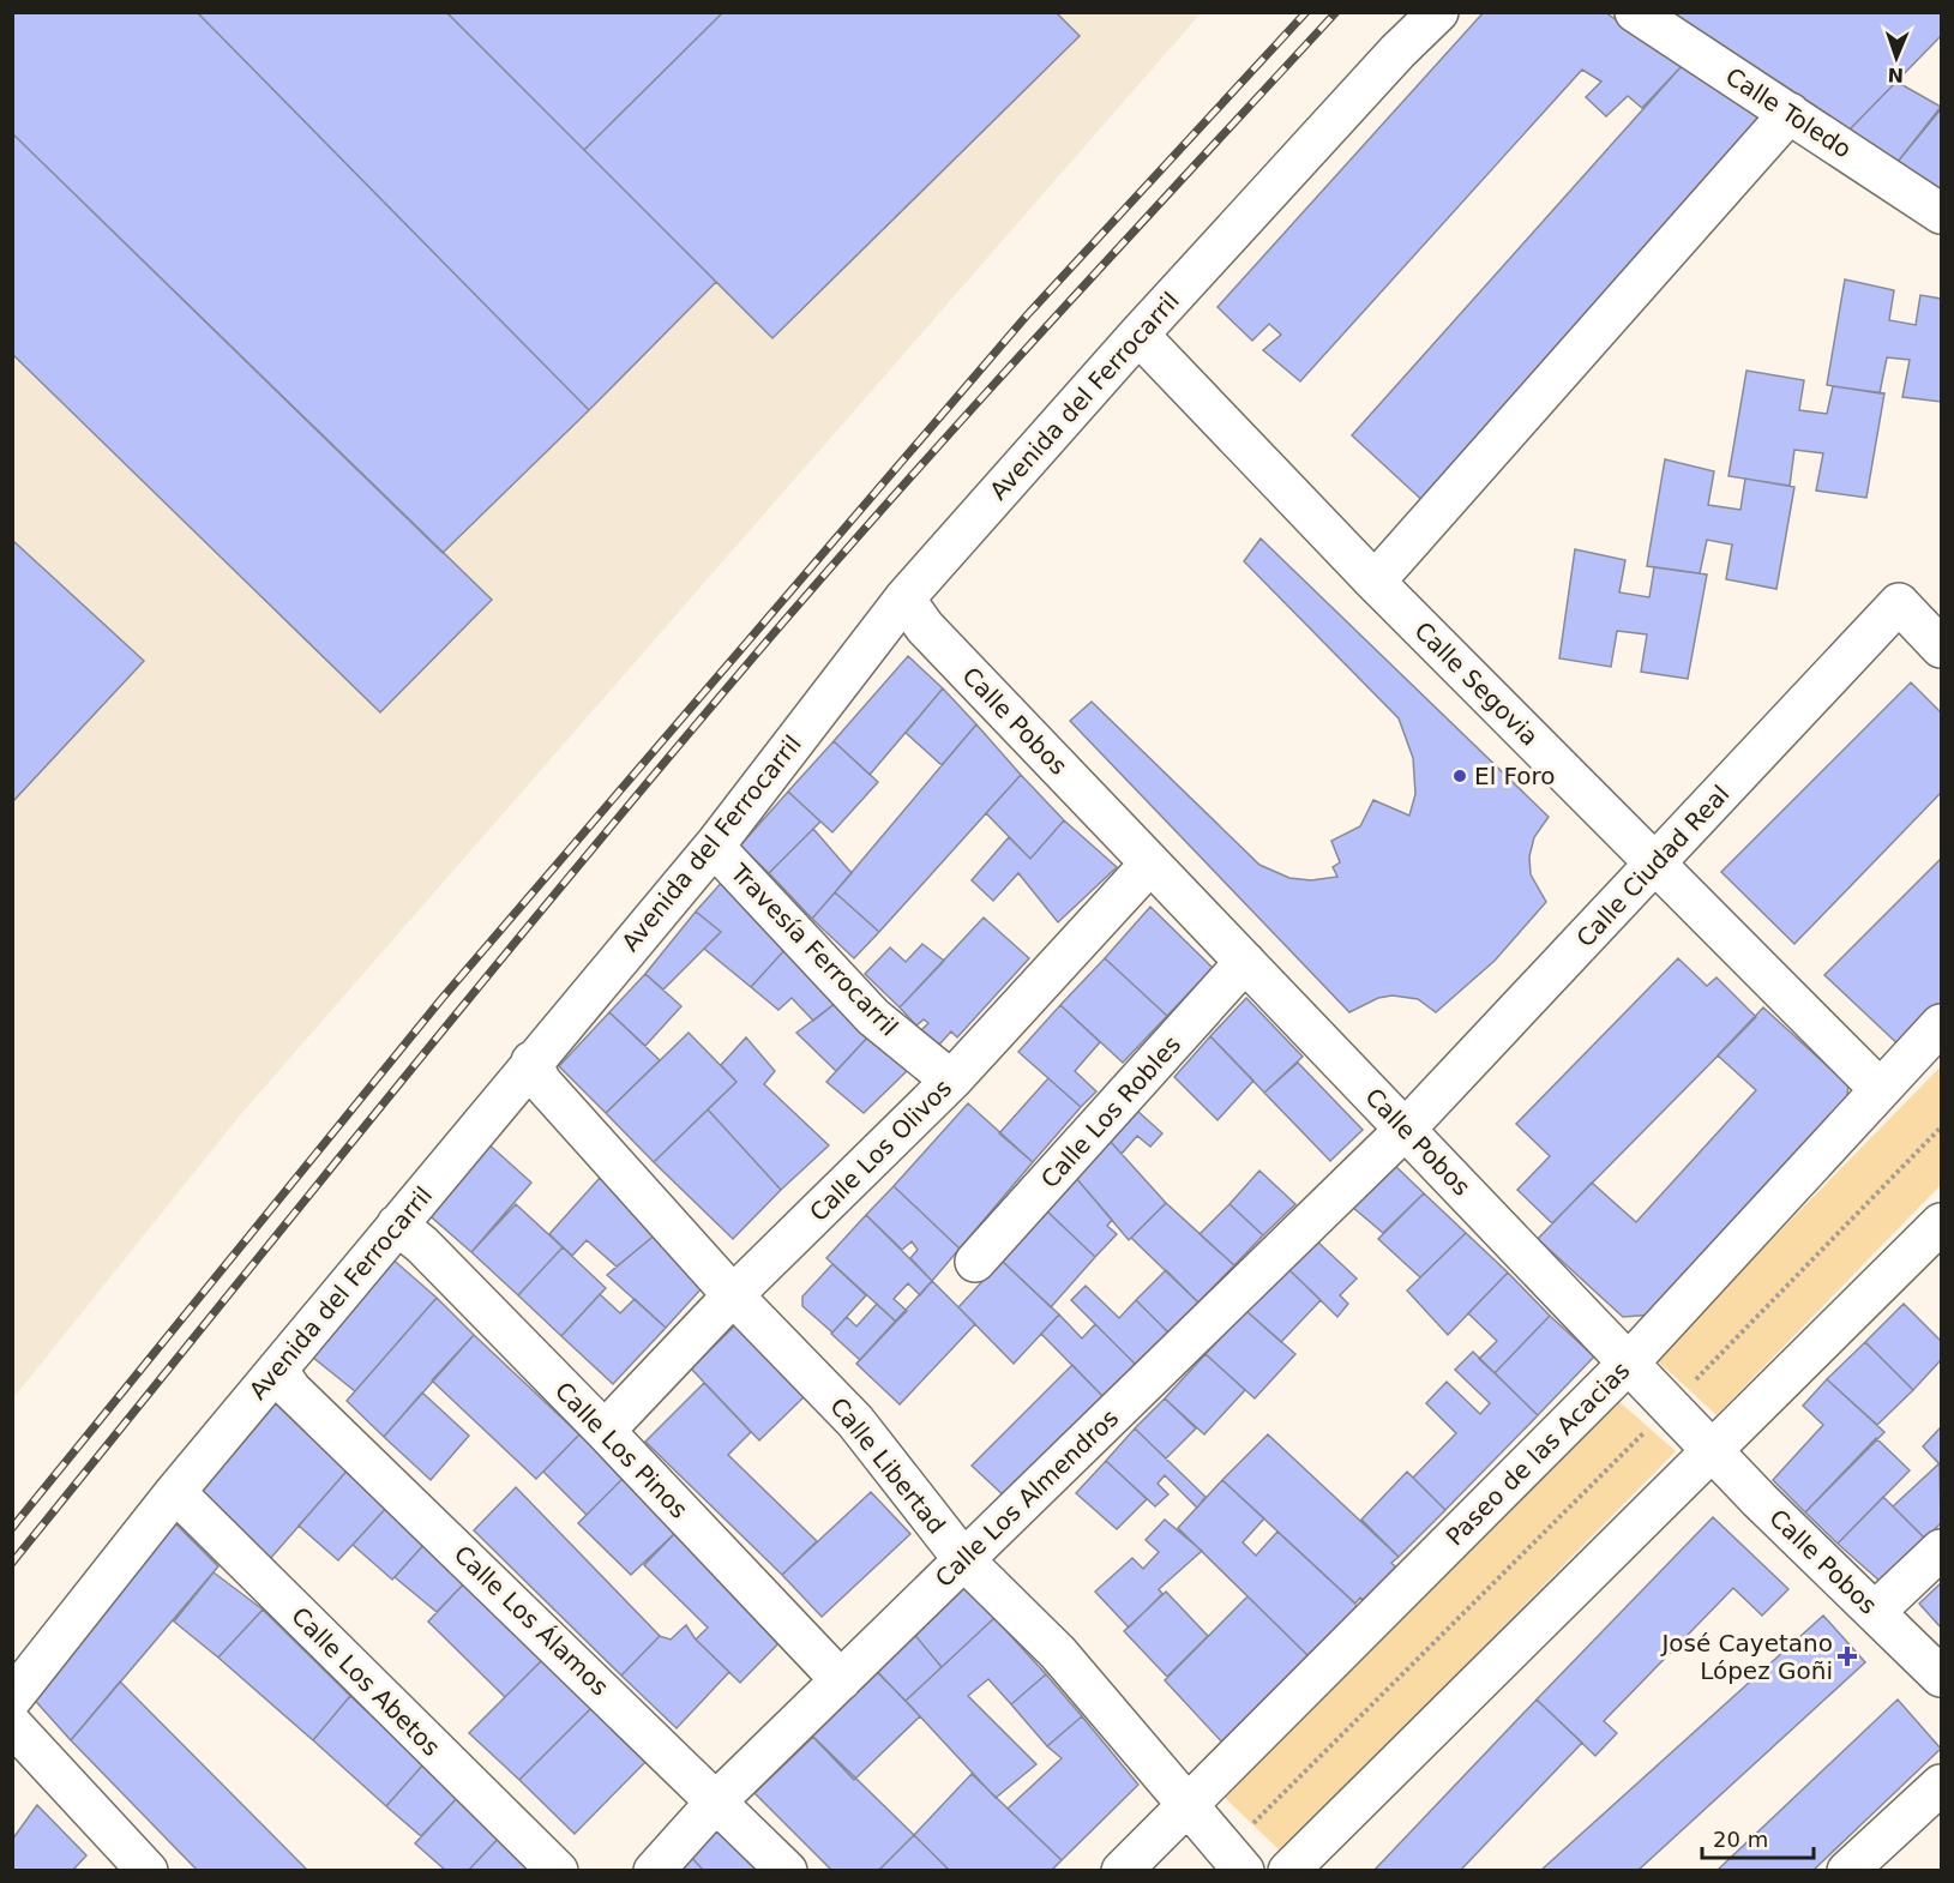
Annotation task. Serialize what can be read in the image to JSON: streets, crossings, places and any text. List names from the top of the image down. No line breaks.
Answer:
{"streets":{"street":["Calle Toledo","Avenida del Ferrocarril","Calle Segovia","Calle Pobos","Calle Ciudad Real","Travesía Ferrocarril","Calle Los Robles","Calle Los Olivos","Calle Los Pinos","Paseo de las Acacias","Calle Libertad","Calle Los Almendros","Calle Los Álamos","Calle Los Abetos"]},"crossings":[["Avenida del Ferrocarril","Calle Segovia"],["Avenida del Ferrocarril","Calle Pobos"],["Avenida del Ferrocarril","Travesía Ferrocarril"],["Avenida del Ferrocarril","Calle Los Pinos"],["Avenida del Ferrocarril","Calle Libertad"],["Avenida del Ferrocarril","Calle Los Álamos"],["Avenida del Ferrocarril","Calle Los Abetos"],["Calle Segovia","Calle Ciudad Real"],["Calle Segovia","Paseo de las Acacias"],["Calle Pobos","Calle Ciudad Real"],["Calle Pobos","Calle Los Robles"],["Calle Pobos","Calle Los Olivos"],["Calle Pobos","Paseo de las Acacias"],["Calle Pobos","Calle Los Almendros"],["Calle Ciudad Real","Calle Los Almendros"],["Travesía Ferrocarril","Calle Los Olivos"],["Calle Los Olivos","Calle Los Pinos"],["Calle Los Olivos","Calle Libertad"],["Calle Los Pinos","Calle Los Almendros"],["Paseo de las Acacias","Calle Libertad"],["Calle Libertad","Calle Los Almendros"],["Calle Los Almendros","Calle Los Álamos"]],"places":{"other":["El Foro"],"health":["José Cayetano López Goñi"]},"scale_bar":"20 m","north":"bottom"}
